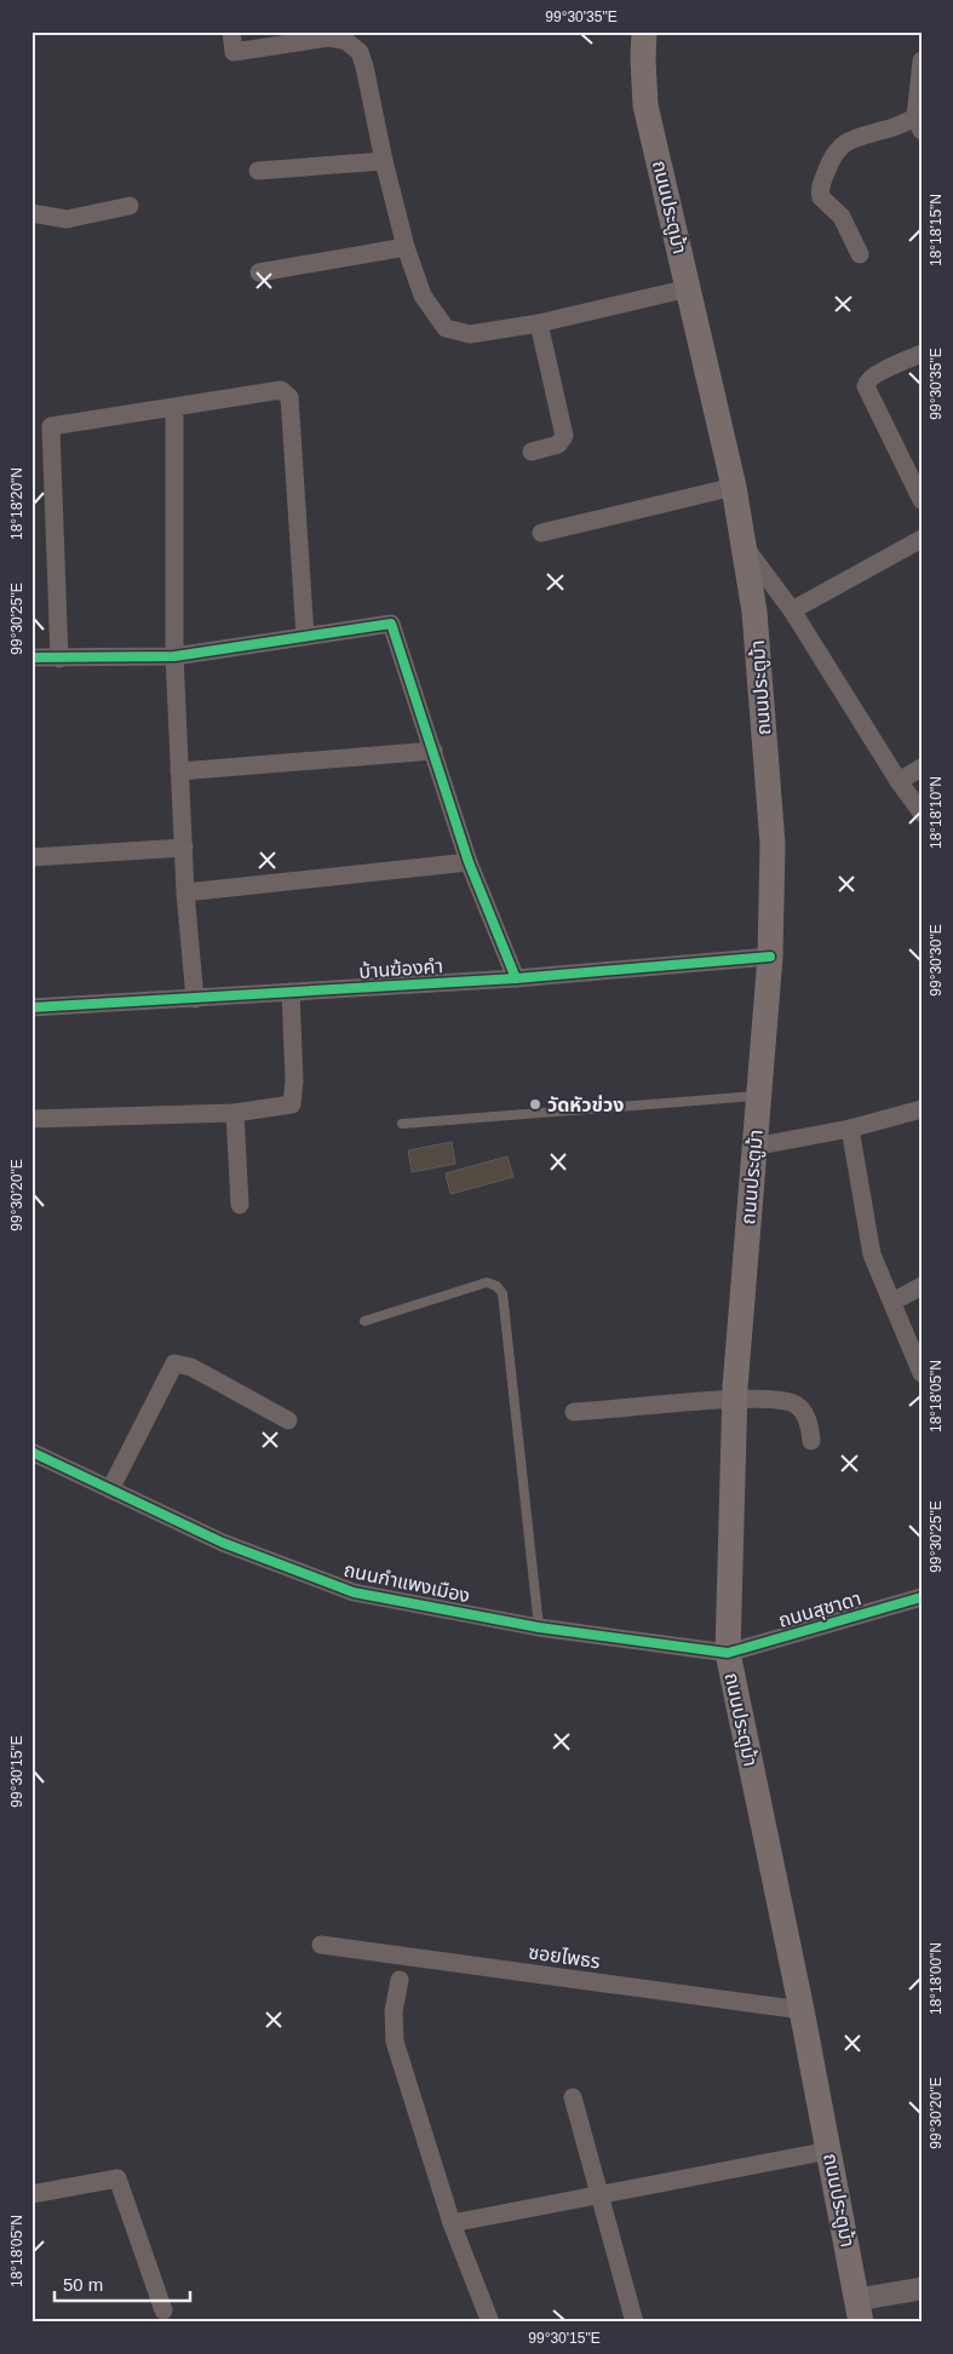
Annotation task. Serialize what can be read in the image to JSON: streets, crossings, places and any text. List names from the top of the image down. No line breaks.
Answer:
{"streets":{"main road":["ถนนประตูม้า"],"street":["บ้านฆ้องคำ","ถนนกำแพงเมือง","ถนนสุชาดา","ซอยไพธร"]},"crossings":[["ถนนประตูม้า","บ้านฆ้องคำ"],["ถนนประตูม้า","ถนนกำแพงเมือง"],["ถนนประตูม้า","ถนนสุชาดา"],["ถนนประตูม้า","ซอยไพธร"],["ถนนกำแพงเมือง","ถนนสุชาดา"]],"places":["วัดหัวข่วง"],"scale_bar":"50 m","coordinates":["99°30'35\"E","18°18'15\"N","18°18'20\"N","99°30'25\"E","18°18'10\"N","99°30'30\"E","99°30'20\"E","18°18'05\"N","99°30'15\"E","18°18'00\"N"]}
